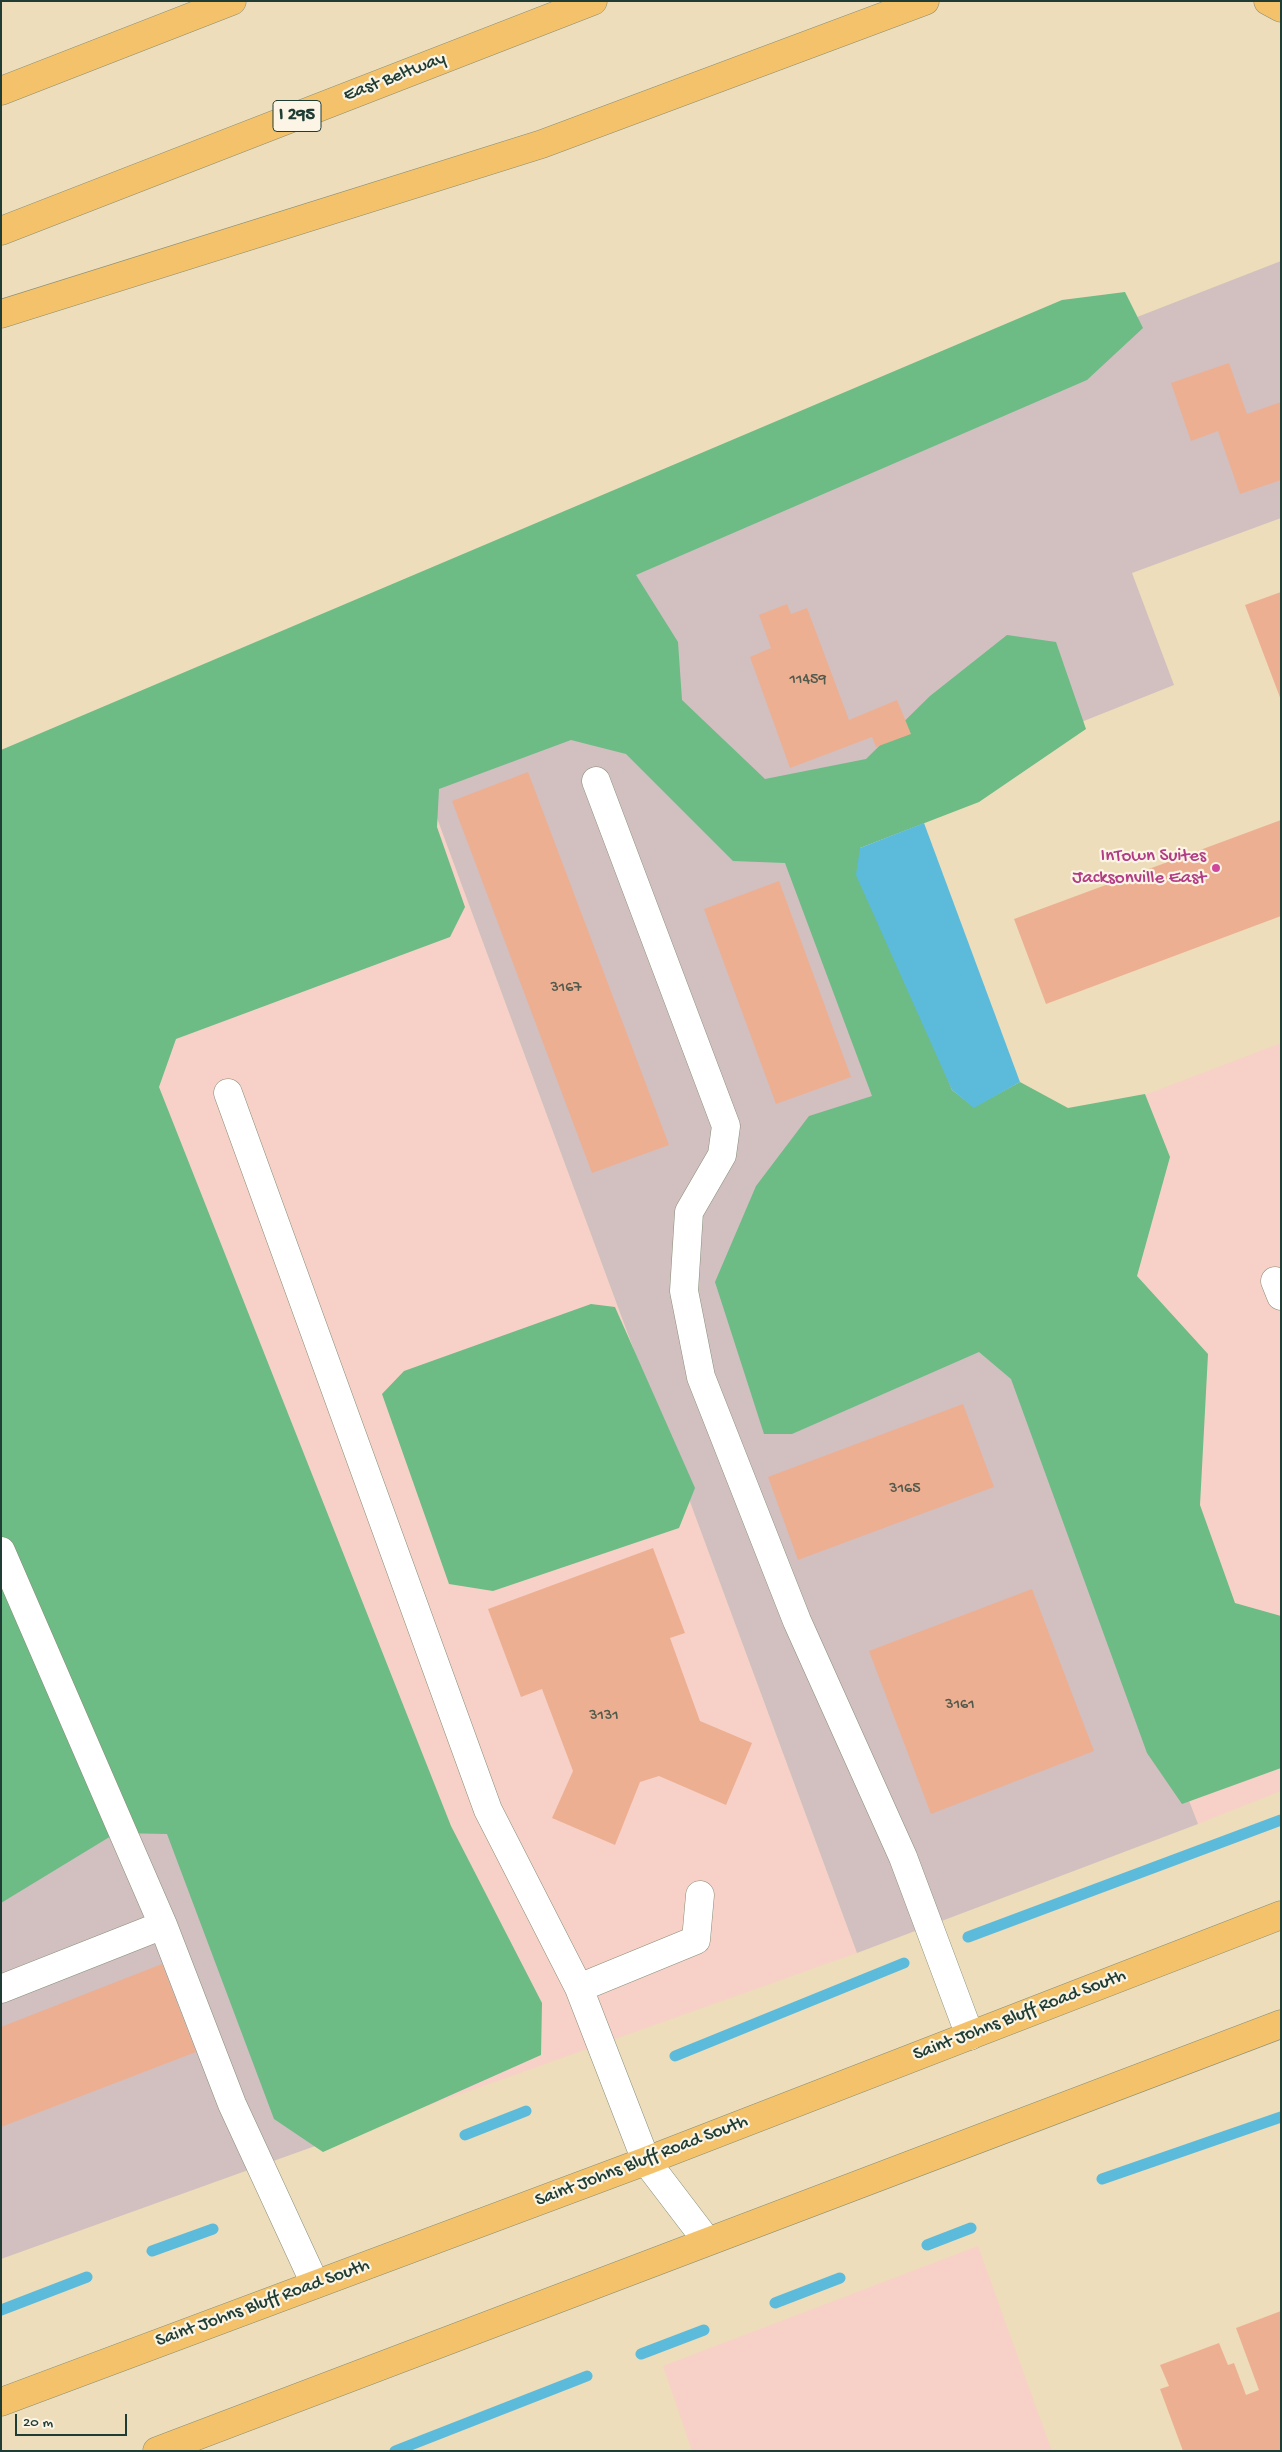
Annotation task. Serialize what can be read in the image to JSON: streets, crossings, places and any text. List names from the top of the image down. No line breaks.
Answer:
{"streets":{"main road":["East Beltway","I 295","Saint Johns Bluff Road South"]},"places":["InTown Suites Jacksonville East"],"house_numbers":["11459","3167","3165","3161","3131"],"scale_bar":"20 m"}
